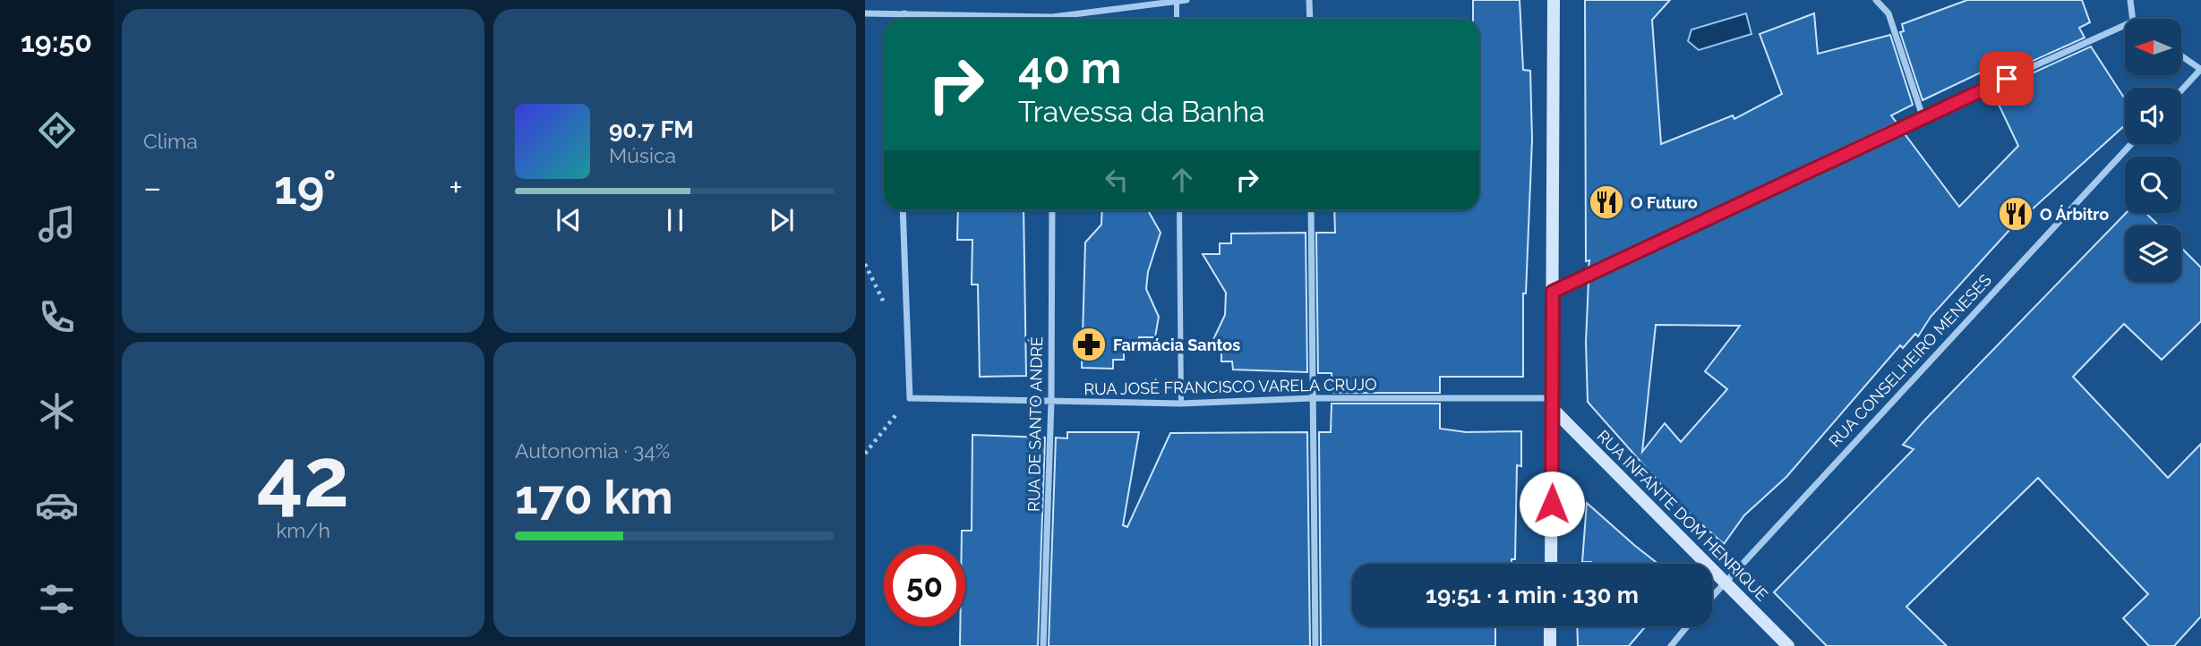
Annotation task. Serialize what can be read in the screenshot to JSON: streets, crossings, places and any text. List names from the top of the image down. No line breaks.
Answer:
{"streets":{"main road":["RUA INFANTE DOM HENRIQUE"],"street":["RUA CONSELHEIRO MENESES","RUA JOSÉ FRANCISCO VARELA CRUJO","RUA DE SANTO ANDRÉ"]},"crossings":[["RUA CONSELHEIRO MENESES","RUA INFANTE DOM HENRIQUE"],["RUA JOSÉ FRANCISCO VARELA CRUJO","RUA DE SANTO ANDRÉ"],["RUA JOSÉ FRANCISCO VARELA CRUJO","RUA INFANTE DOM HENRIQUE"]],"places":{"restaurant":["O Futuro","O Árbitro"],"pharmacy":["Farmácia Santos"]},"north":"left","page":{"tabs":"19:50","tile":["Clima",["42","km/h"],["Autonomia · 34%","170 km"]],"turn":["40 m","Travessa da Banha"],"song":["90.7 FM","Música"],"heat":["−","19°","+"],"limit":"50","trip":"19:51 · 1 min · 130 m"}}
